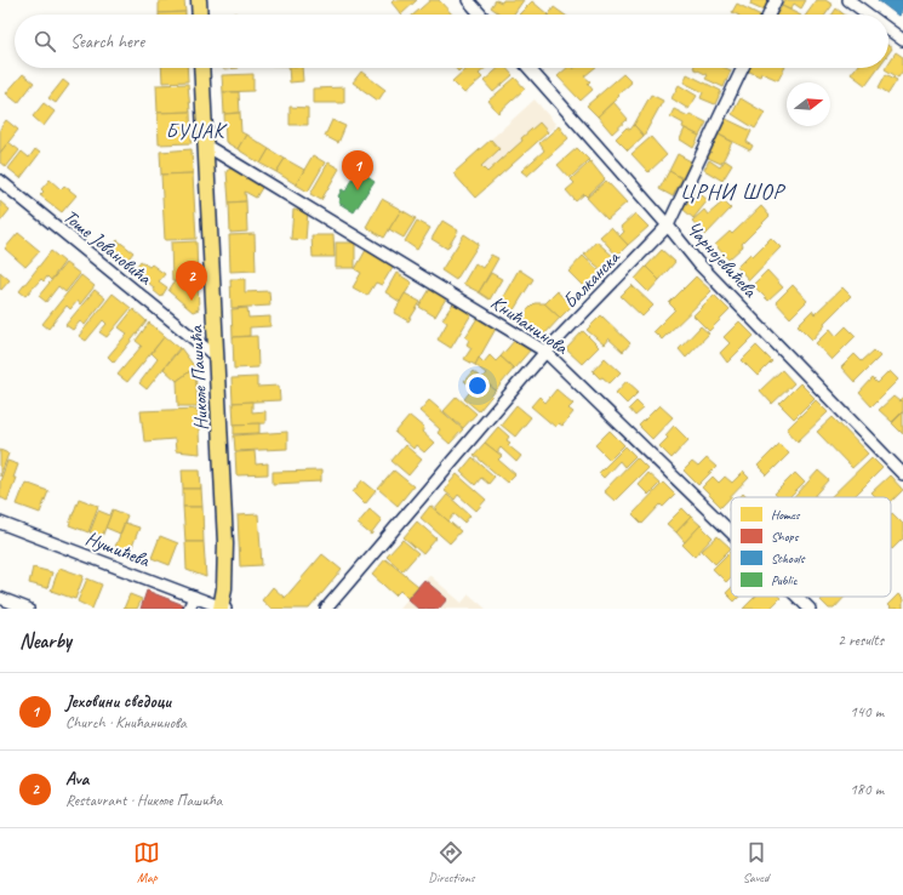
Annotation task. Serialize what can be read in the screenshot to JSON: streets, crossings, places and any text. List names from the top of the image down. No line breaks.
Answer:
{"streets":{"main road":["Николе Пашића"],"street":["Тоше Јовановића","Чарнојевићева","Балканска","Книћанинова","Нушићева"]},"crossings":[["Тоше Јовановића","Николе Пашића"],["Чарнојевићева","Балканска"],["Балканска","Книћанинова"],["Книћанинова","Николе Пашића"],["Николе Пашића","Нушићева"]],"districts":["БУЏАК","ЦРНИ ШОР"],"legend":["Homes","Shops","Schools","Public"],"north":"right","page":{"search":"Search here","pins":["1","2"],"heading":["Nearby","2 results"],"list":[{"mark":"1","name":"Јеховини сведоци","note":"Church · Книћанинова","value":"140 m"},{"mark":"2","name":"Ava","note":"Restaurant · Николе Пашића","value":"180 m"}],"nav":["Map","Directions","Saved"]}}
